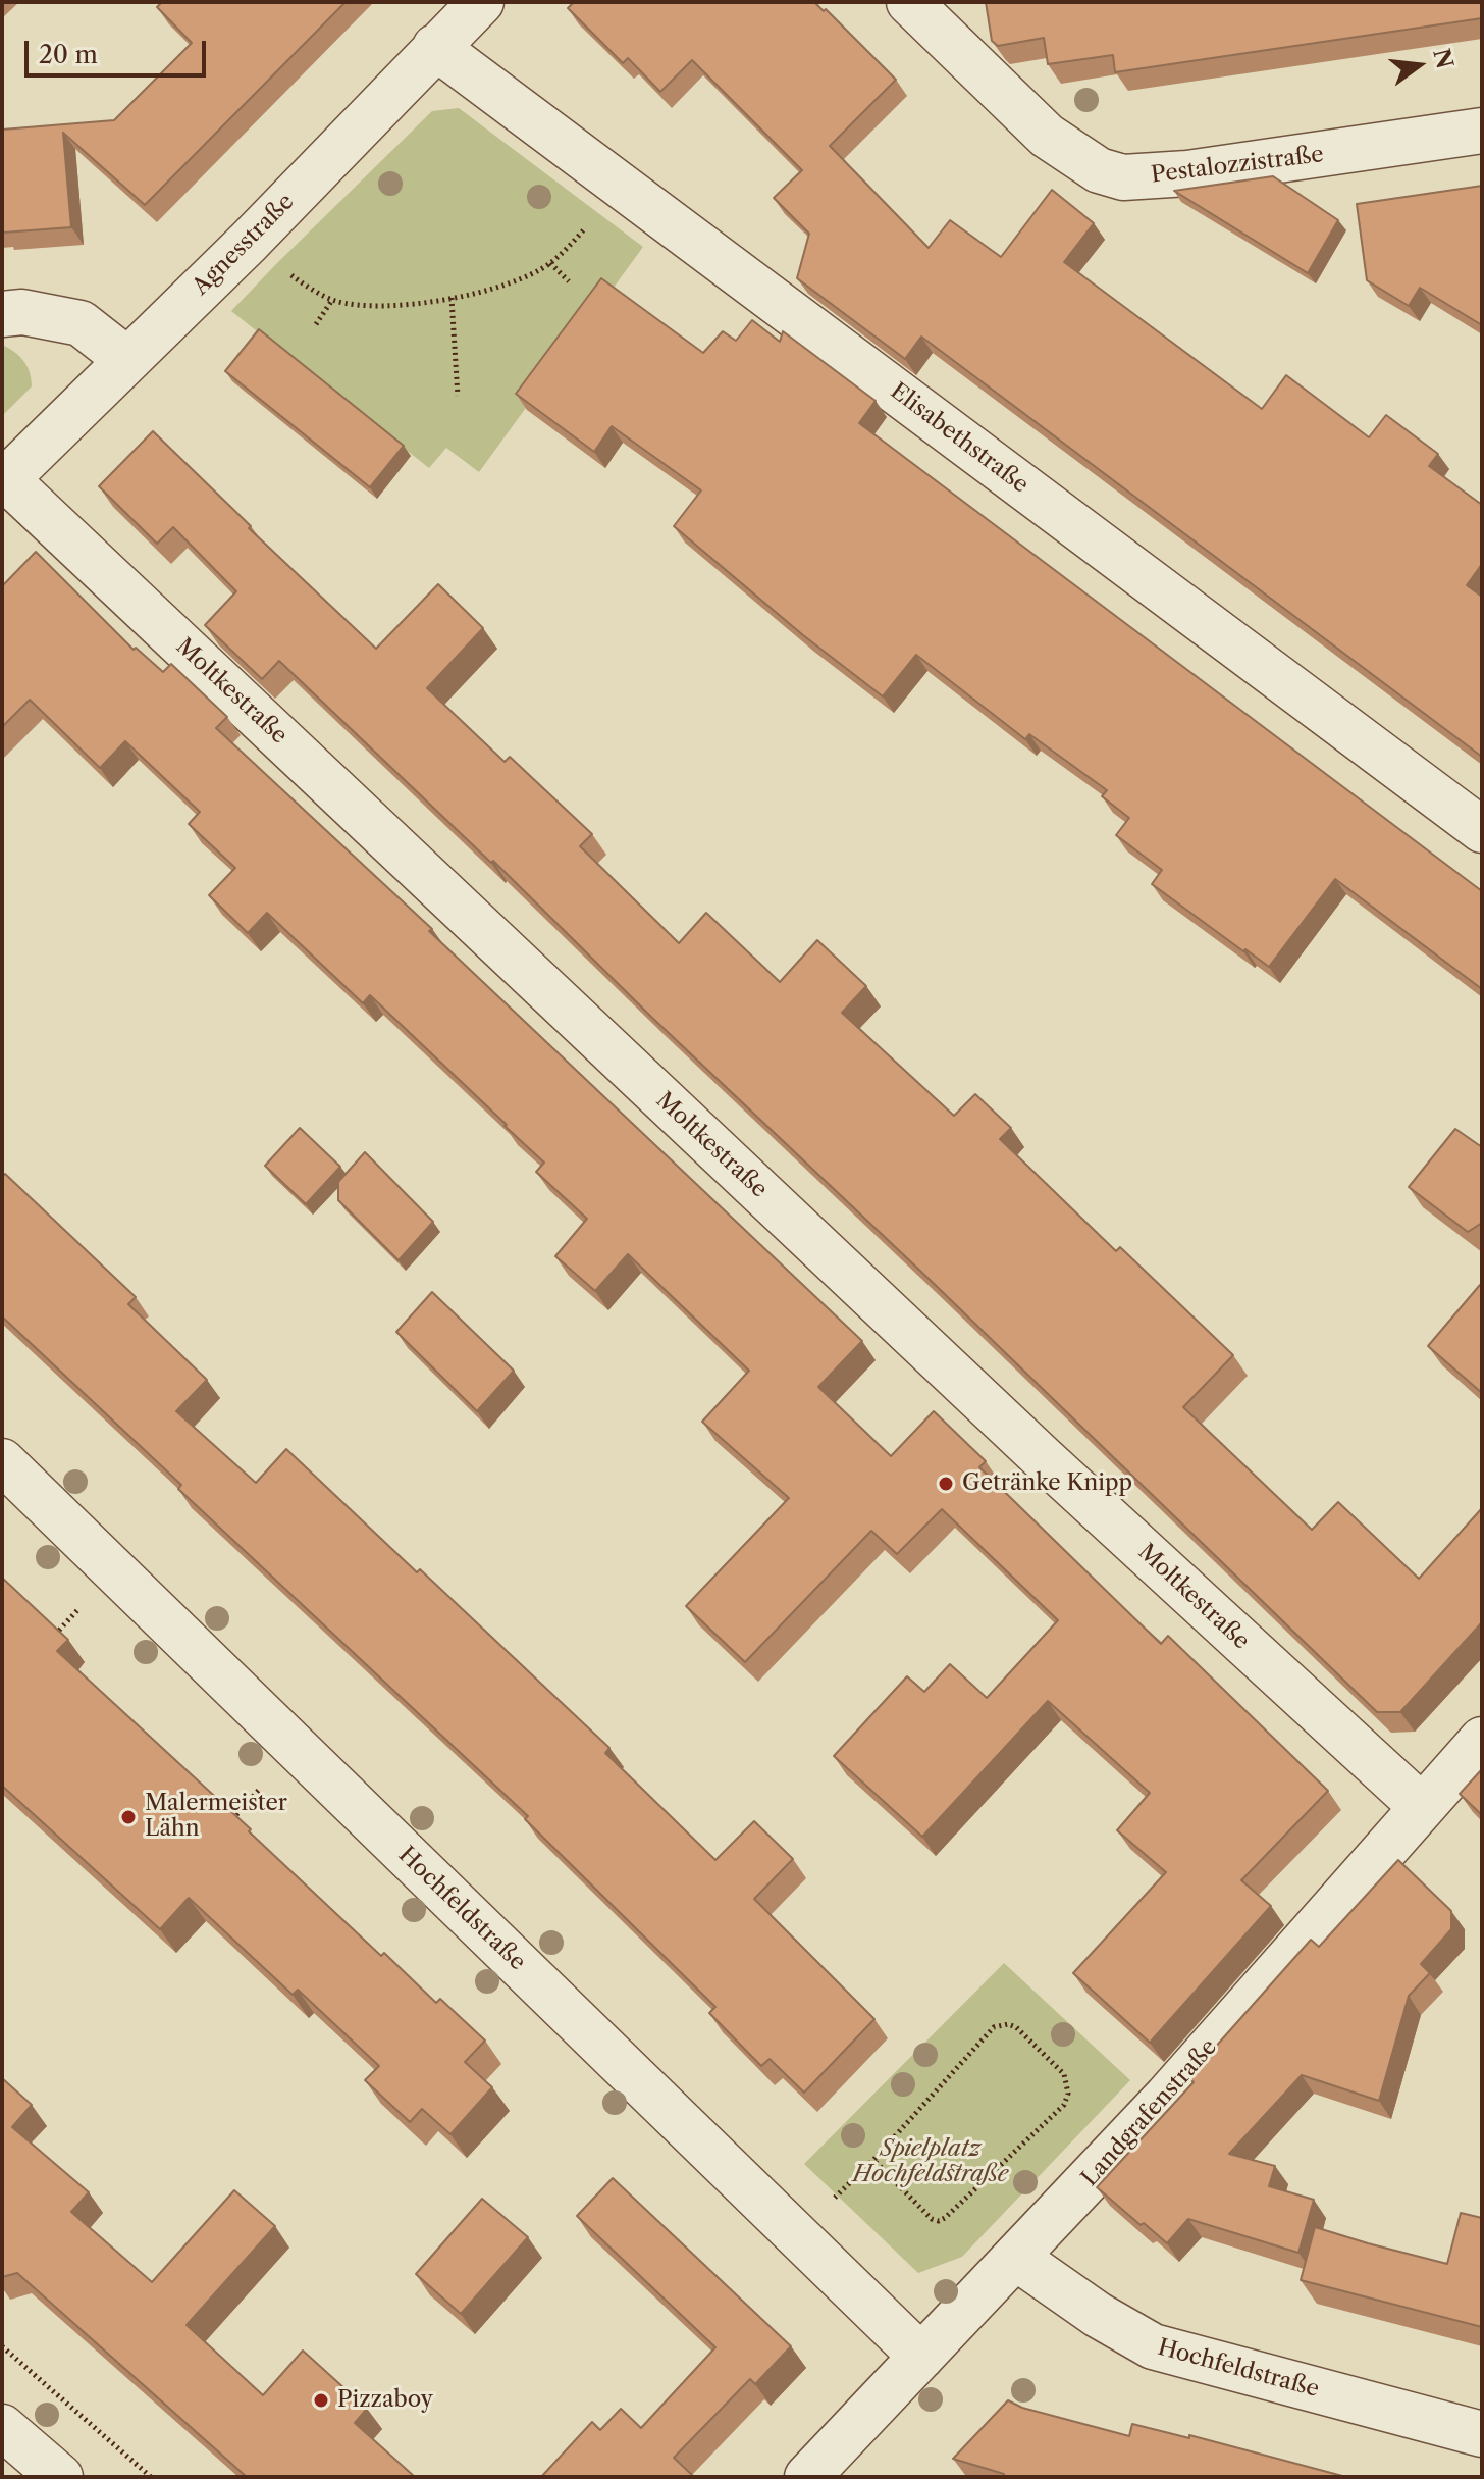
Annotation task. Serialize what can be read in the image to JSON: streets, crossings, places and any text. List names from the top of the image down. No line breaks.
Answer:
{"streets":{"street":["Pestalozzistraße","Agnesstraße","Elisabethstraße","Moltkestraße","Hochfeldstraße","Landgrafenstraße"]},"crossings":[["Agnesstraße","Elisabethstraße"],["Agnesstraße","Moltkestraße"],["Moltkestraße","Landgrafenstraße"],["Hochfeldstraße","Landgrafenstraße"]],"parks":["Spielplatz Hochfeldstraße"],"places":["Getränke Knipp","Malermeister Lähn","Pizzaboy"],"scale_bar":"20 m","north":"right"}
